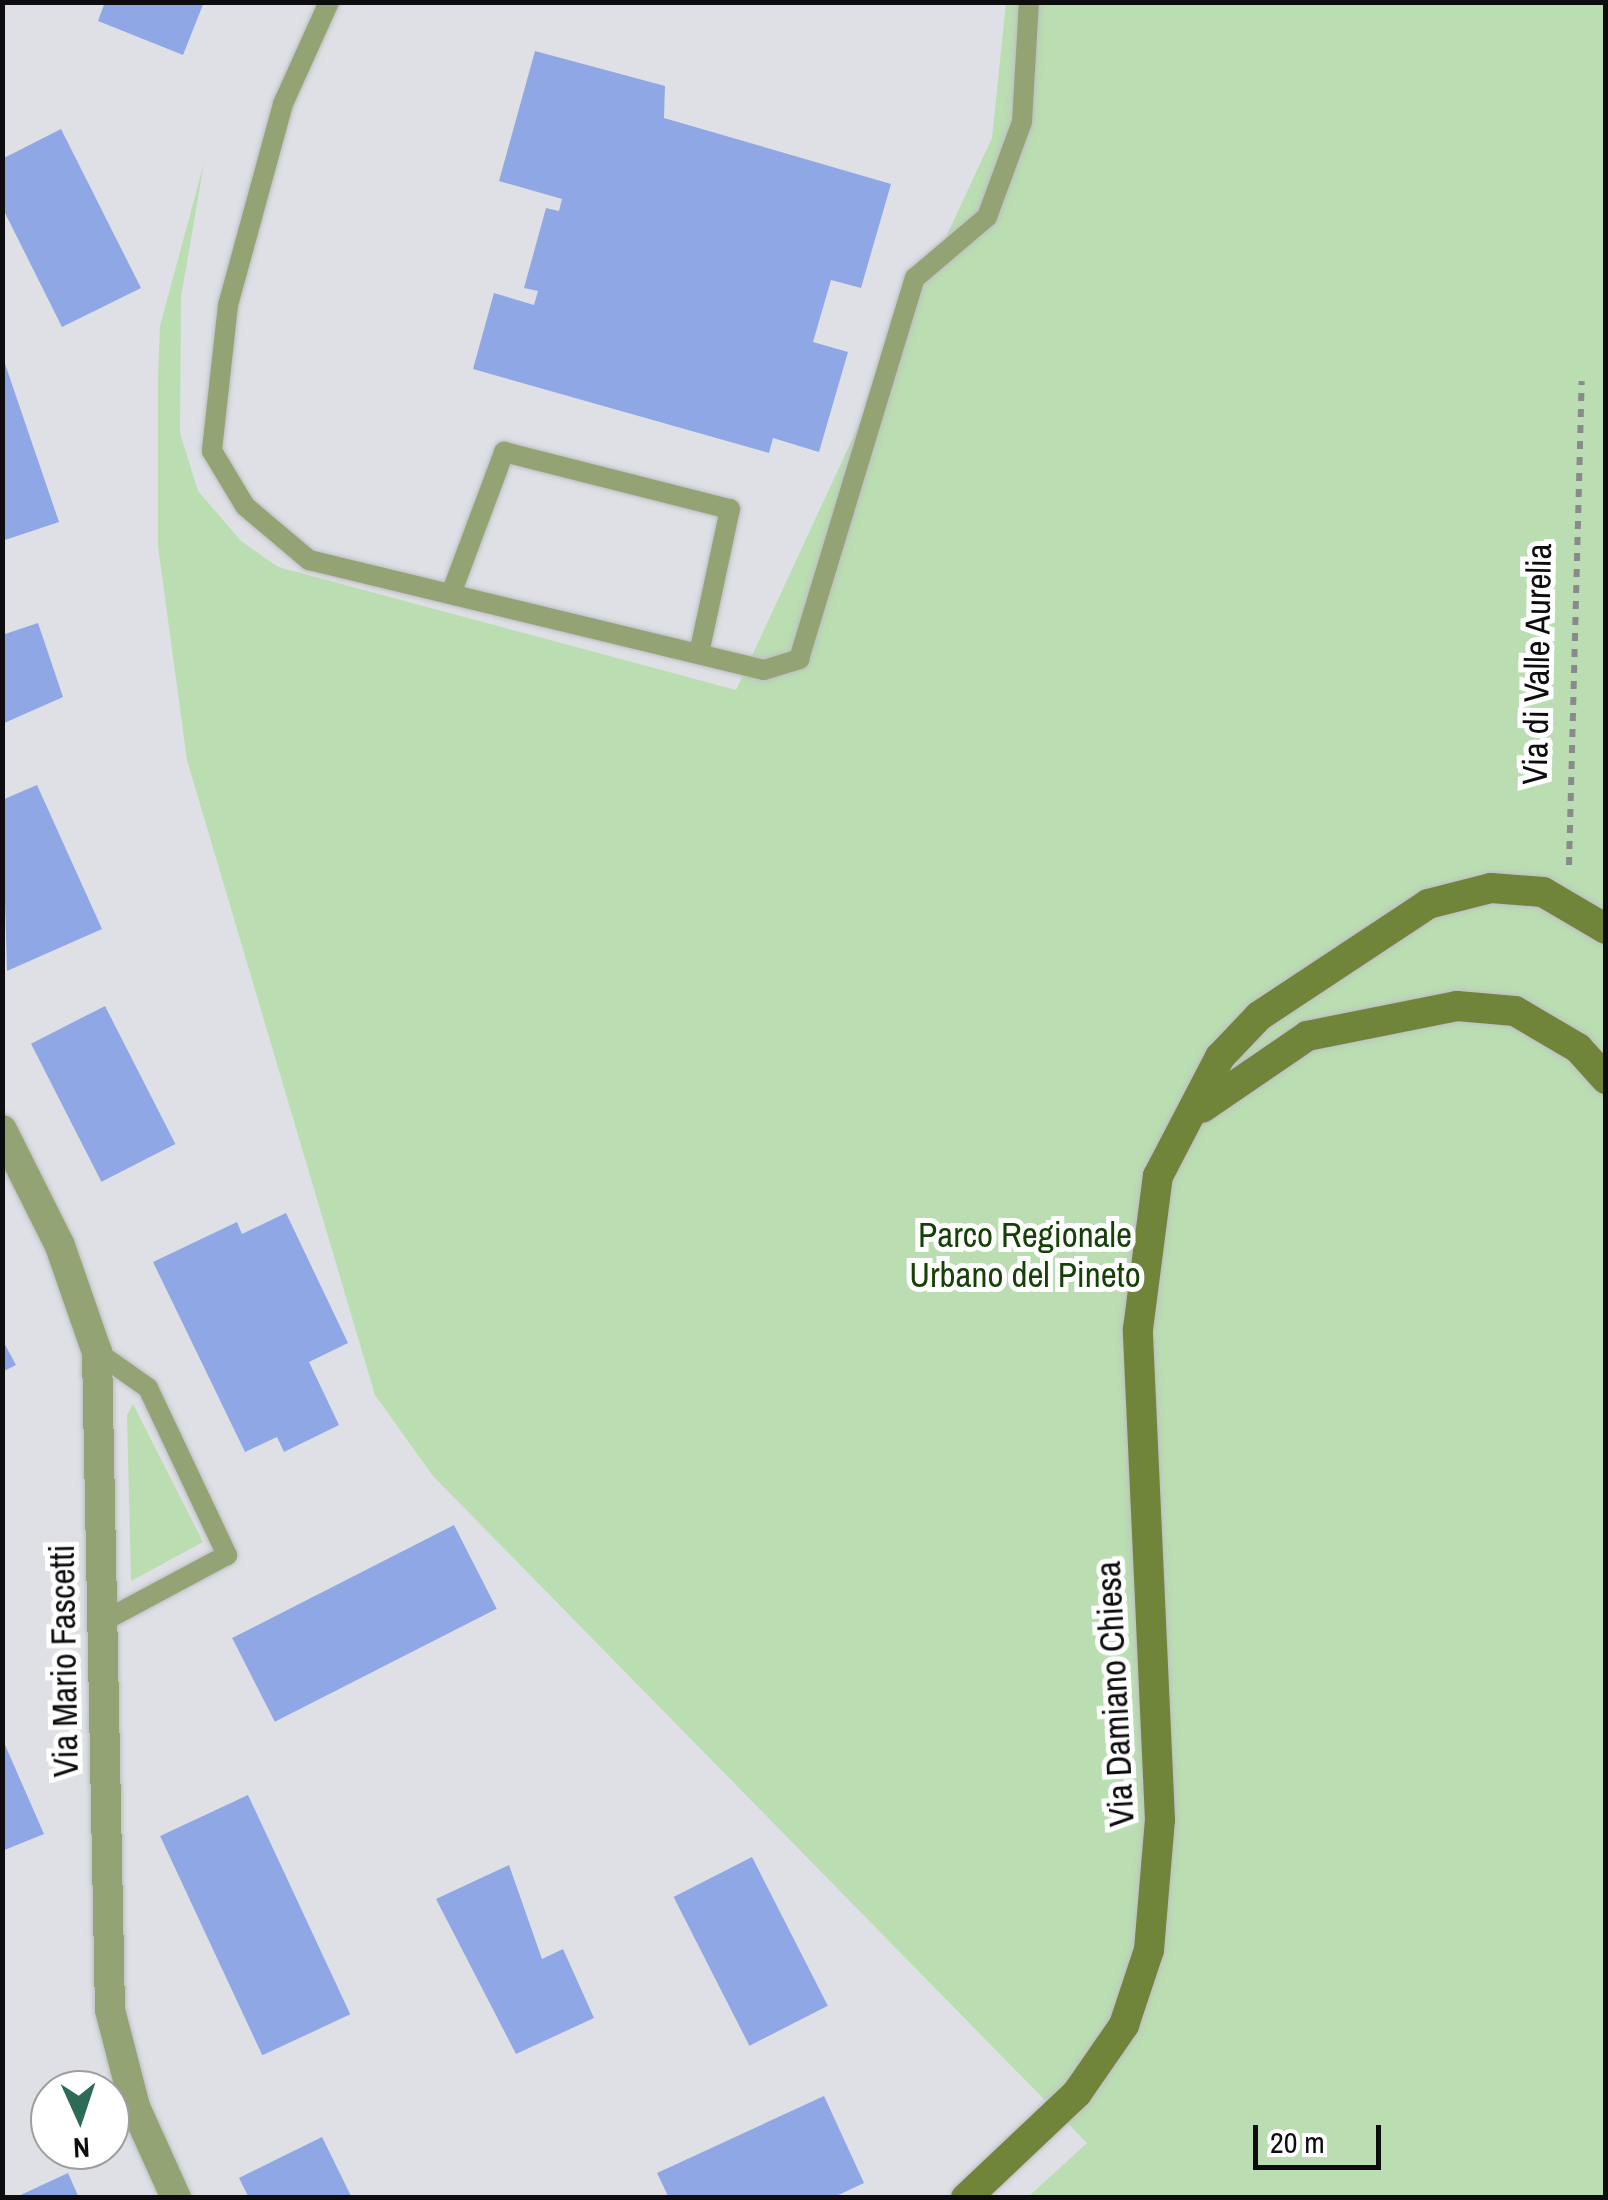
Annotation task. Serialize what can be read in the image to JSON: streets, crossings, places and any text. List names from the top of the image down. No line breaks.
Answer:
{"streets":{"street":["Via Mario Fascetti","Via Damiano Chiesa"],"path":["Via di Valle Aurelia"]},"crossings":[["Via di Valle Aurelia","Via Damiano Chiesa"]],"parks":["Parco Regionale Urbano del Pineto"],"scale_bar":"20 m","north":"bottom"}
